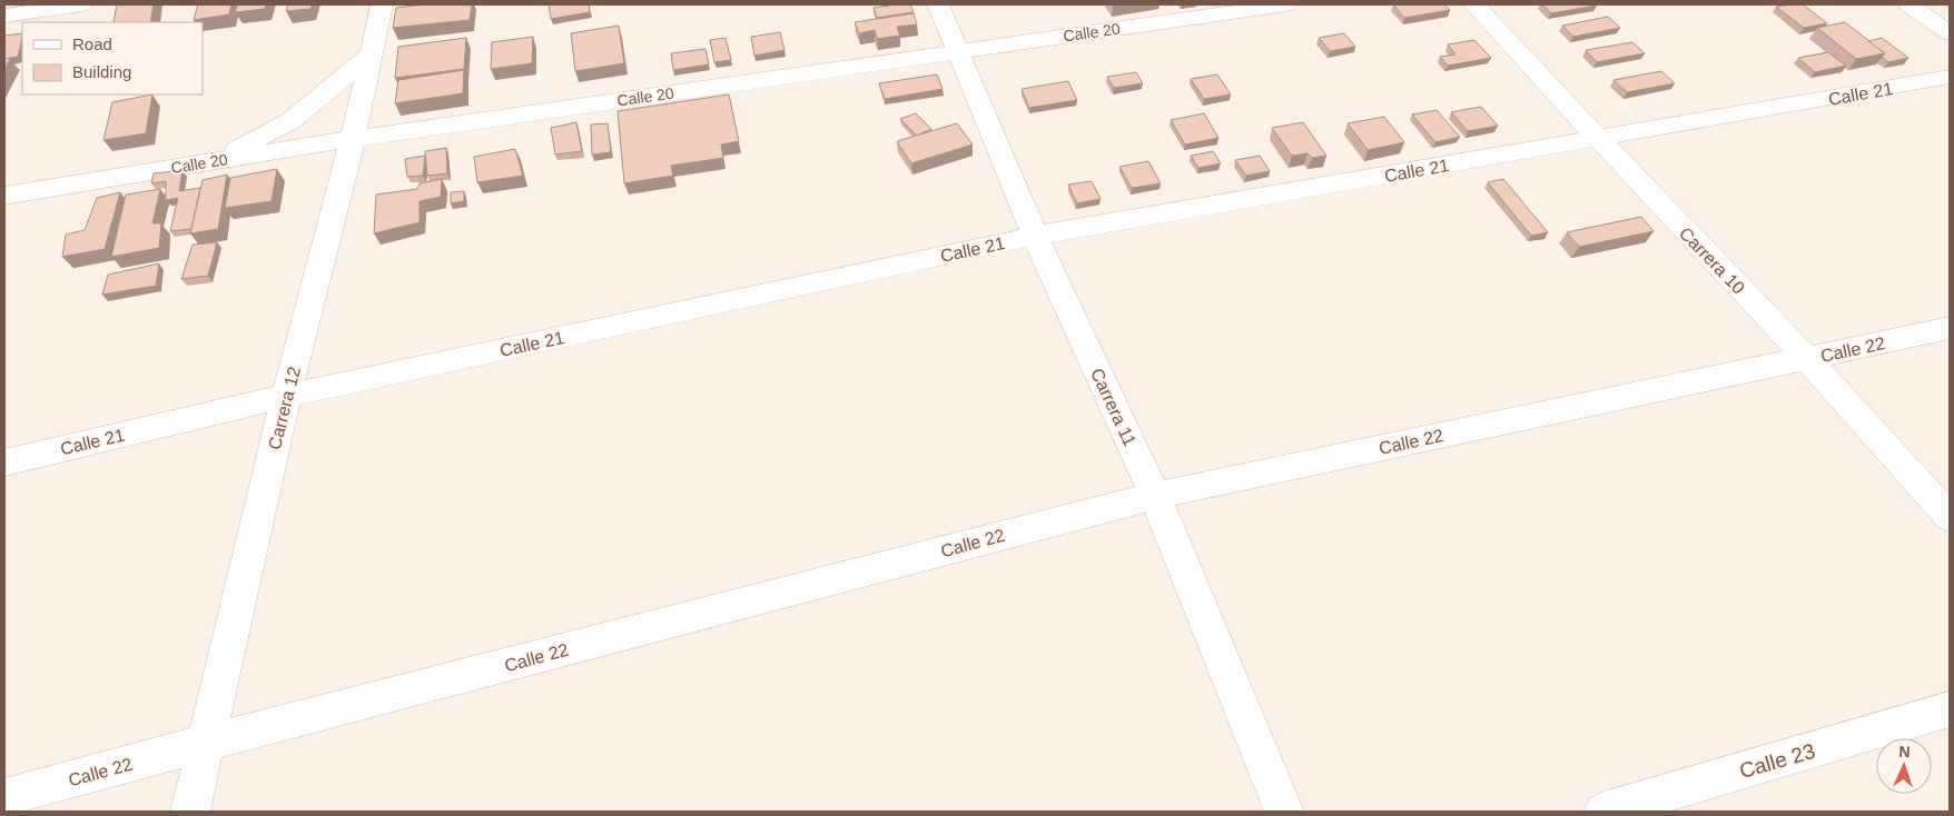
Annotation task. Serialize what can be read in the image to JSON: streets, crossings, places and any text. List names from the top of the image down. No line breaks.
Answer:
{"streets":{"street":["Calle 20","Calle 21","Carrera 10","Calle 22","Carrera 11","Carrera 12","Calle 23"]},"crossings":[["Calle 20","Carrera 11"],["Calle 20","Carrera 12"],["Calle 21","Carrera 10"],["Calle 21","Carrera 11"],["Calle 21","Carrera 12"],["Carrera 10","Calle 22"],["Calle 22","Carrera 11"],["Calle 22","Carrera 12"]],"legend":["Road","Building"],"north":"top"}
